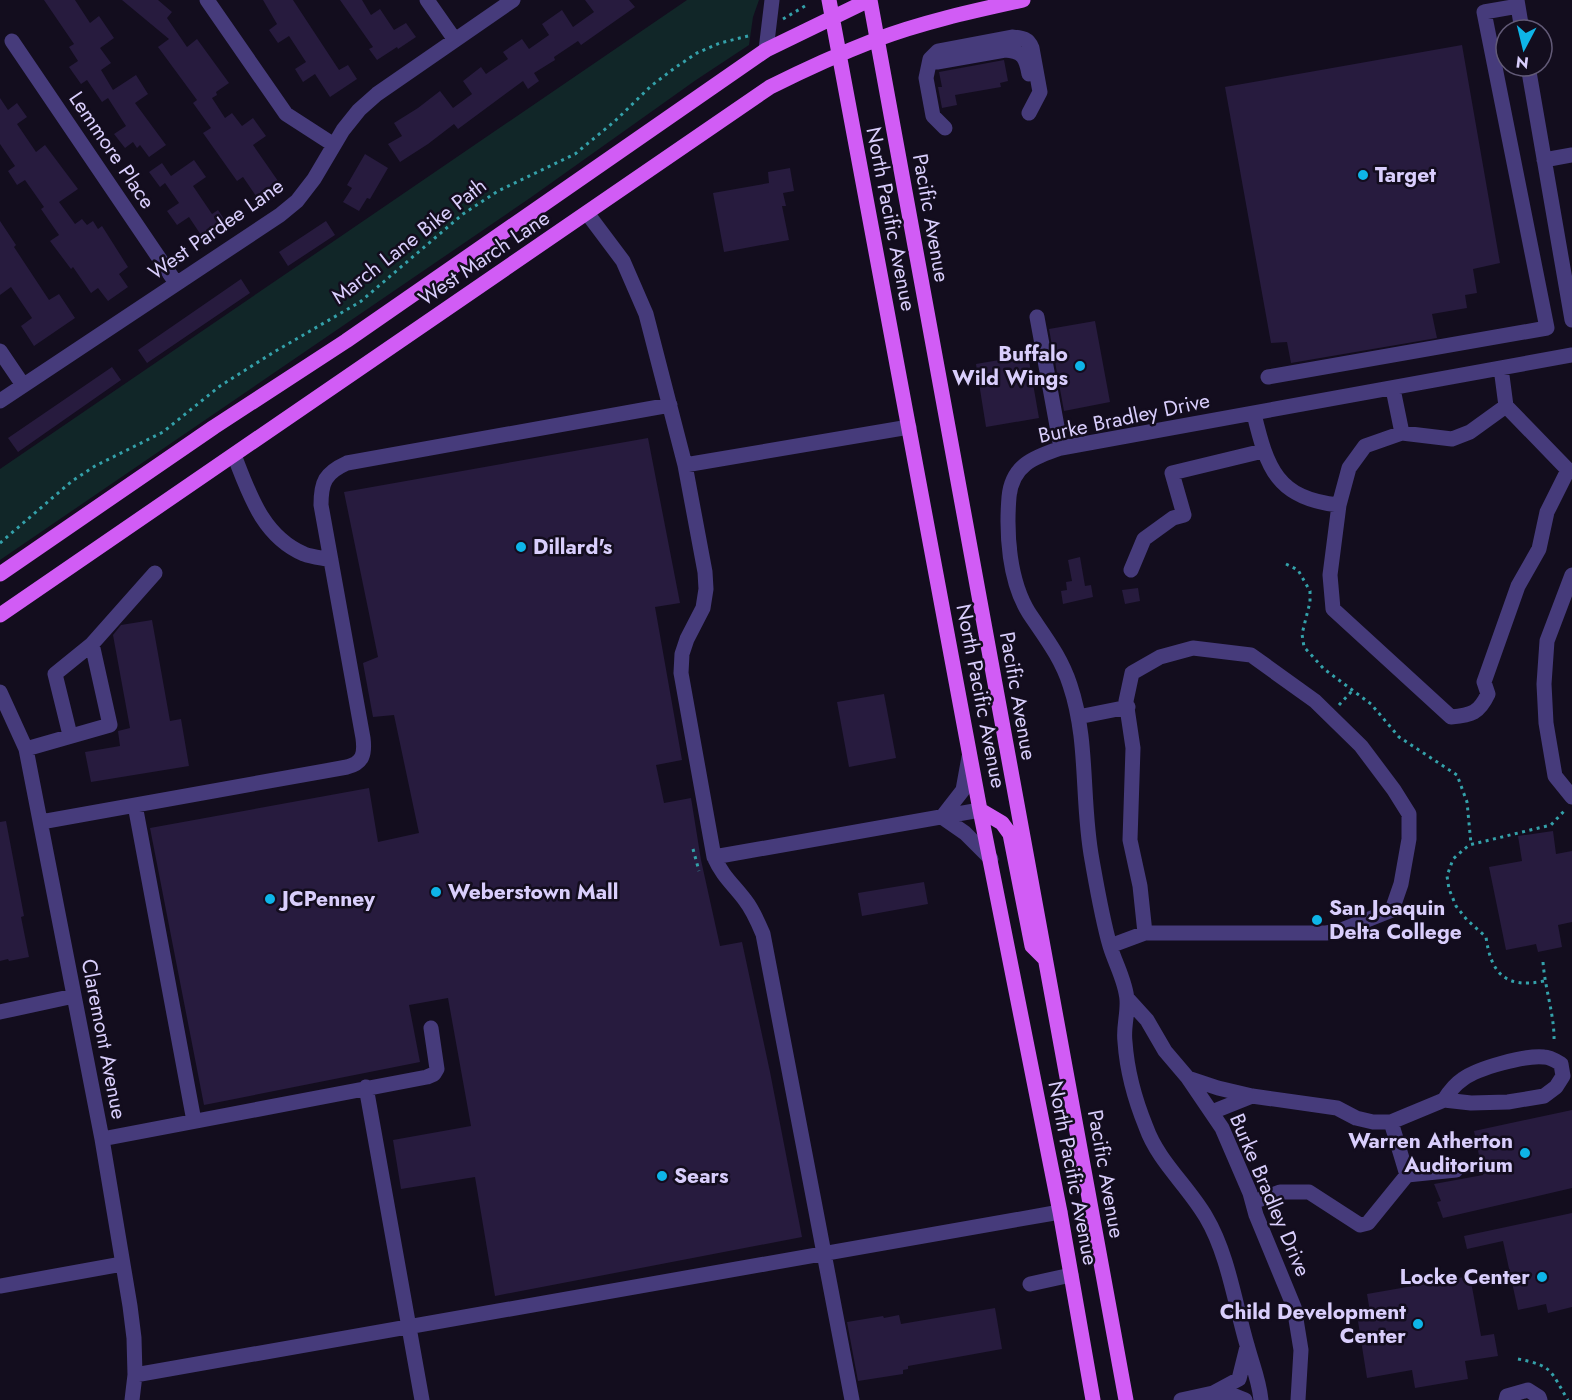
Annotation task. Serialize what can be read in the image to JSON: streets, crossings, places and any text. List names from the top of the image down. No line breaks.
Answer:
{"streets":{"main road":["Pacific Avenue","North Pacific Avenue","West March Lane"],"street":["Lemmore Place","West Pardee Lane","Burke Bradley Drive","Claremont Avenue"],"path":["March Lane Bike Path"]},"crossings":[["Lemmore Place","West Pardee Lane"],["Pacific Avenue","West March Lane"],["North Pacific Avenue","West March Lane"]],"places":["Target","Buffalo Wild Wings","Dillard's","Weberstown Mall","JCPenney","San Joaquin Delta College","Warren Atherton Auditorium","Sears","Locke Center","Child Development Center"],"north":"bottom"}
